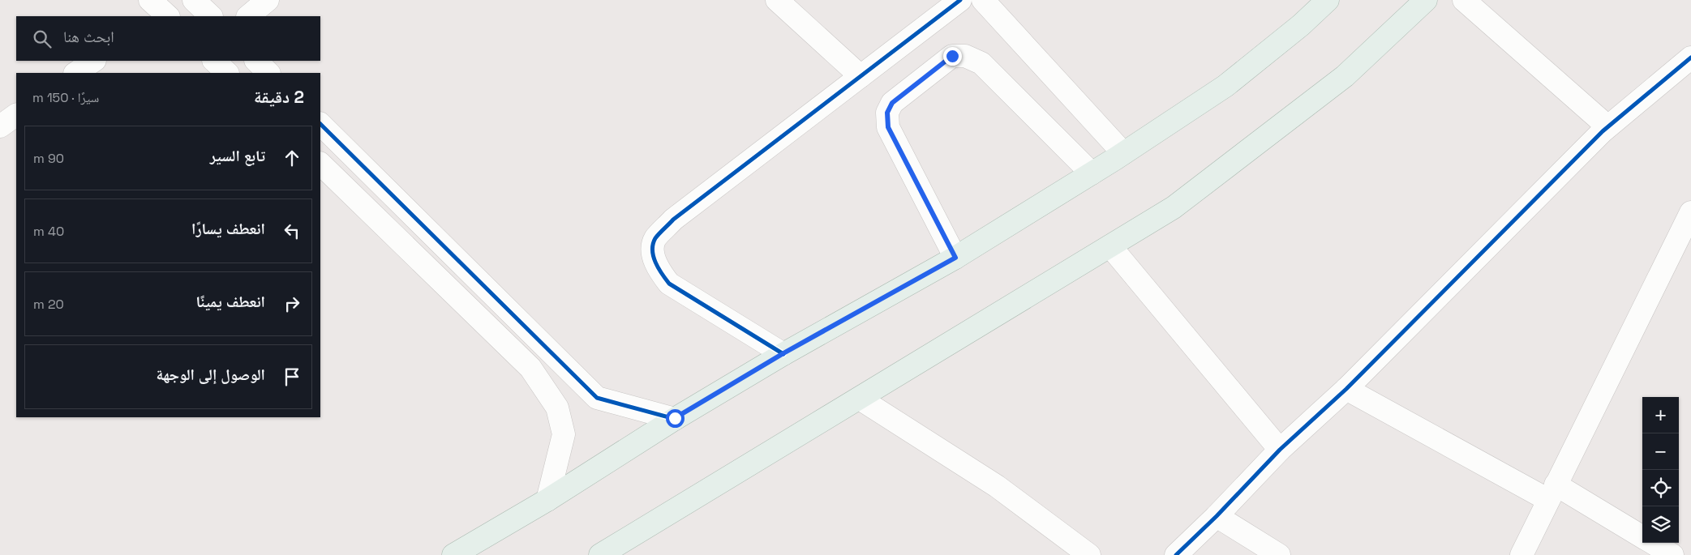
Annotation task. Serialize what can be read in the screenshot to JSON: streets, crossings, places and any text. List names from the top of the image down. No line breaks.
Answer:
{"page":{"search":"ابحث هنا","heading":["2 دقيقة","سيرًا · 150 m"],"list":[["تابع السير","90 m"],["انعطف يسارًا","40 m"],["انعطف يمينًا","20 m"],"الوصول إلى الوجهة"],"map_buttons":["+","−"]}}
